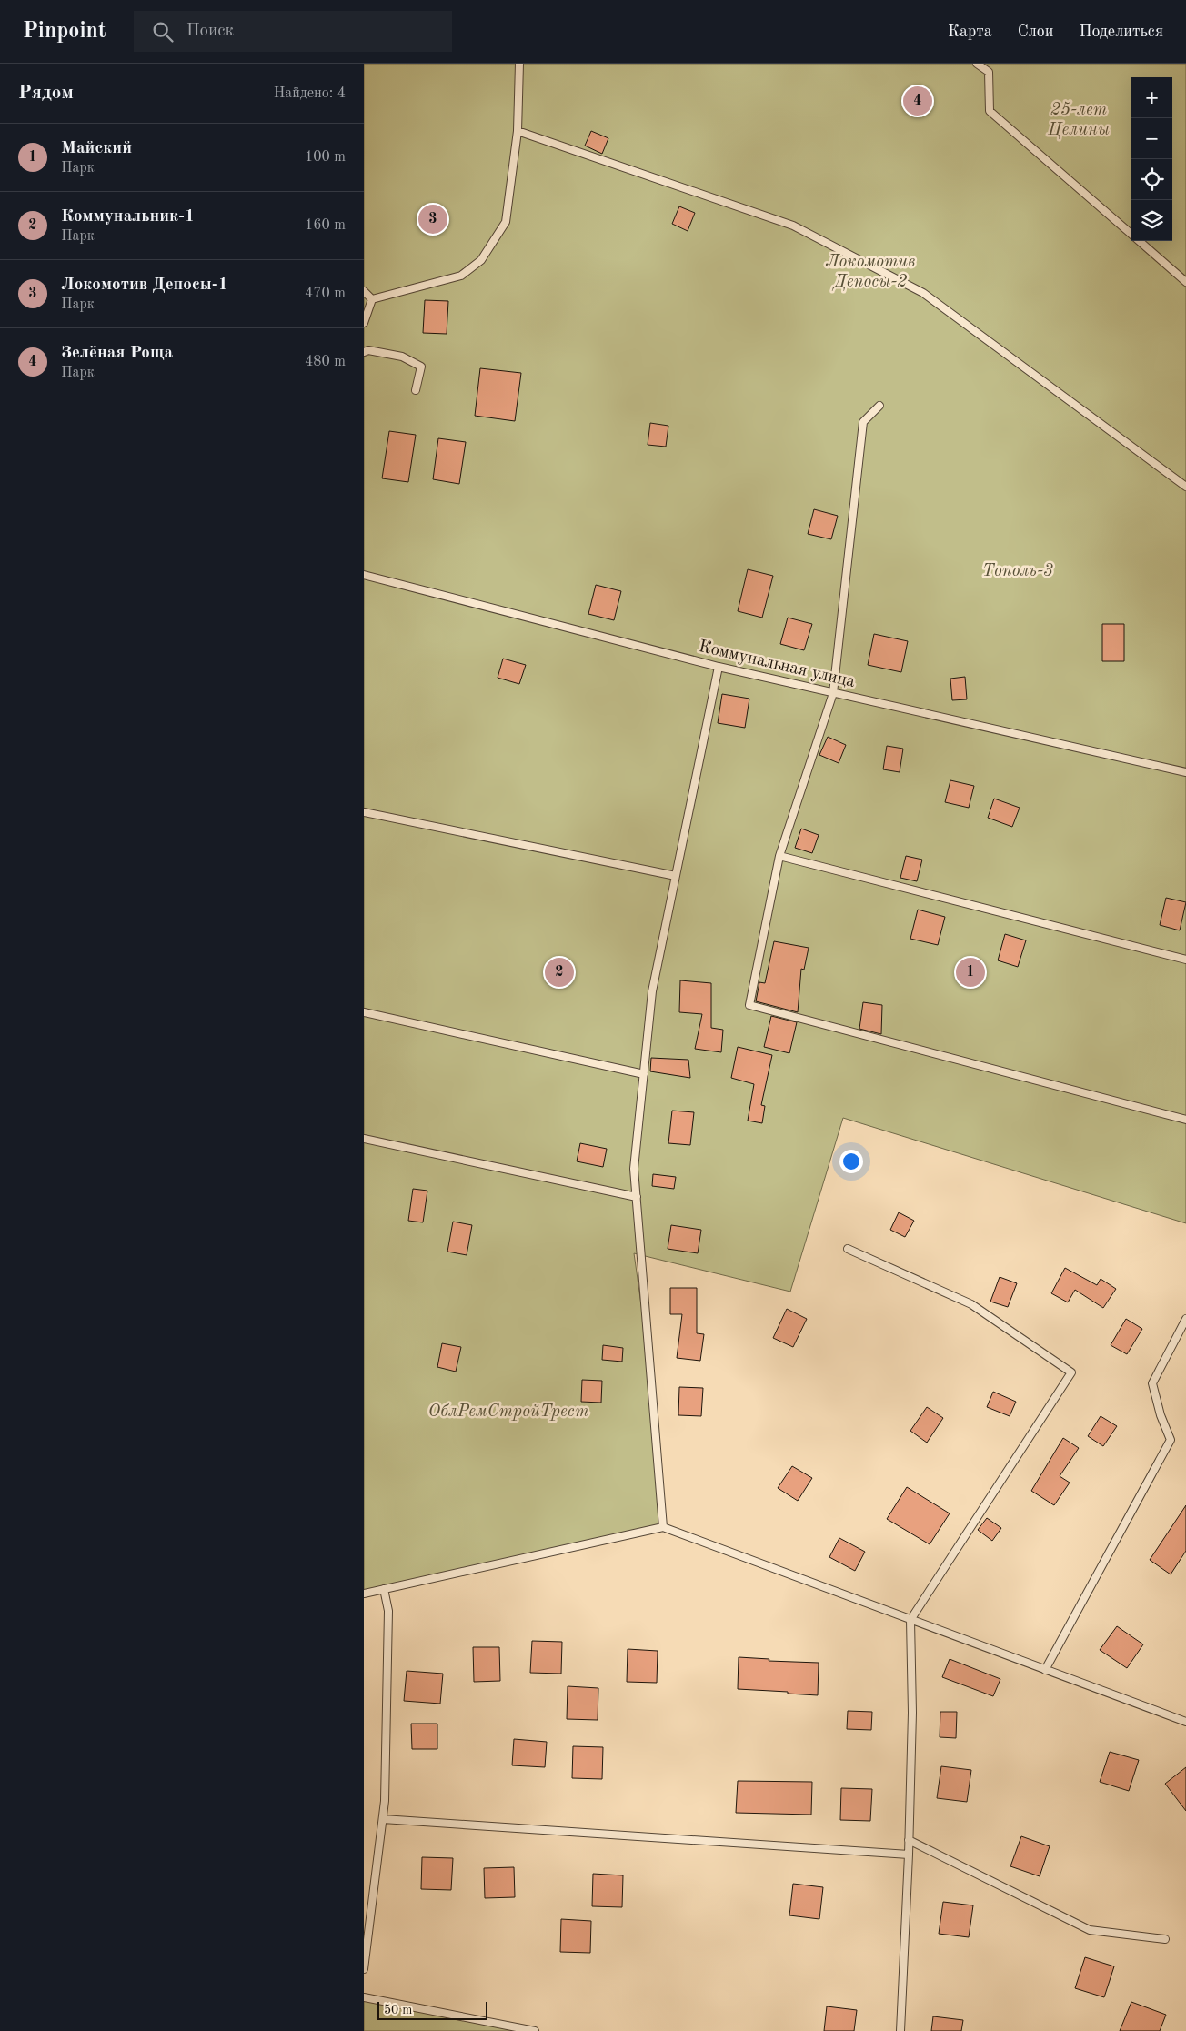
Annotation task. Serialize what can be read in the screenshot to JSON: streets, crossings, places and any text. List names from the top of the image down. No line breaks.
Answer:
{"streets":{"lane":["Коммунальная улица"]},"parks":["25-лет Целины","Локомотив Депосы-2","Тополь-3","ОблРемСтройТрест"],"scale_bar":"50 m","page":{"header":"Pinpoint","search":"Поиск","nav":["Карта","Слои","Поделиться"],"heading":["Рядом","Найдено: 4"],"map_buttons":["+","−"],"pins":["4","3","1","2"],"list":[{"mark":"1","name":"Майский","note":"Парк","value":"100 m"},{"mark":"2","name":"Коммунальник-1","note":"Парк","value":"160 m"},{"mark":"3","name":"Локомотив Депосы-1","note":"Парк","value":"470 m"},{"mark":"4","name":"Зелёная Роща","note":"Парк","value":"480 m"}],"scale":"50 m"}}
